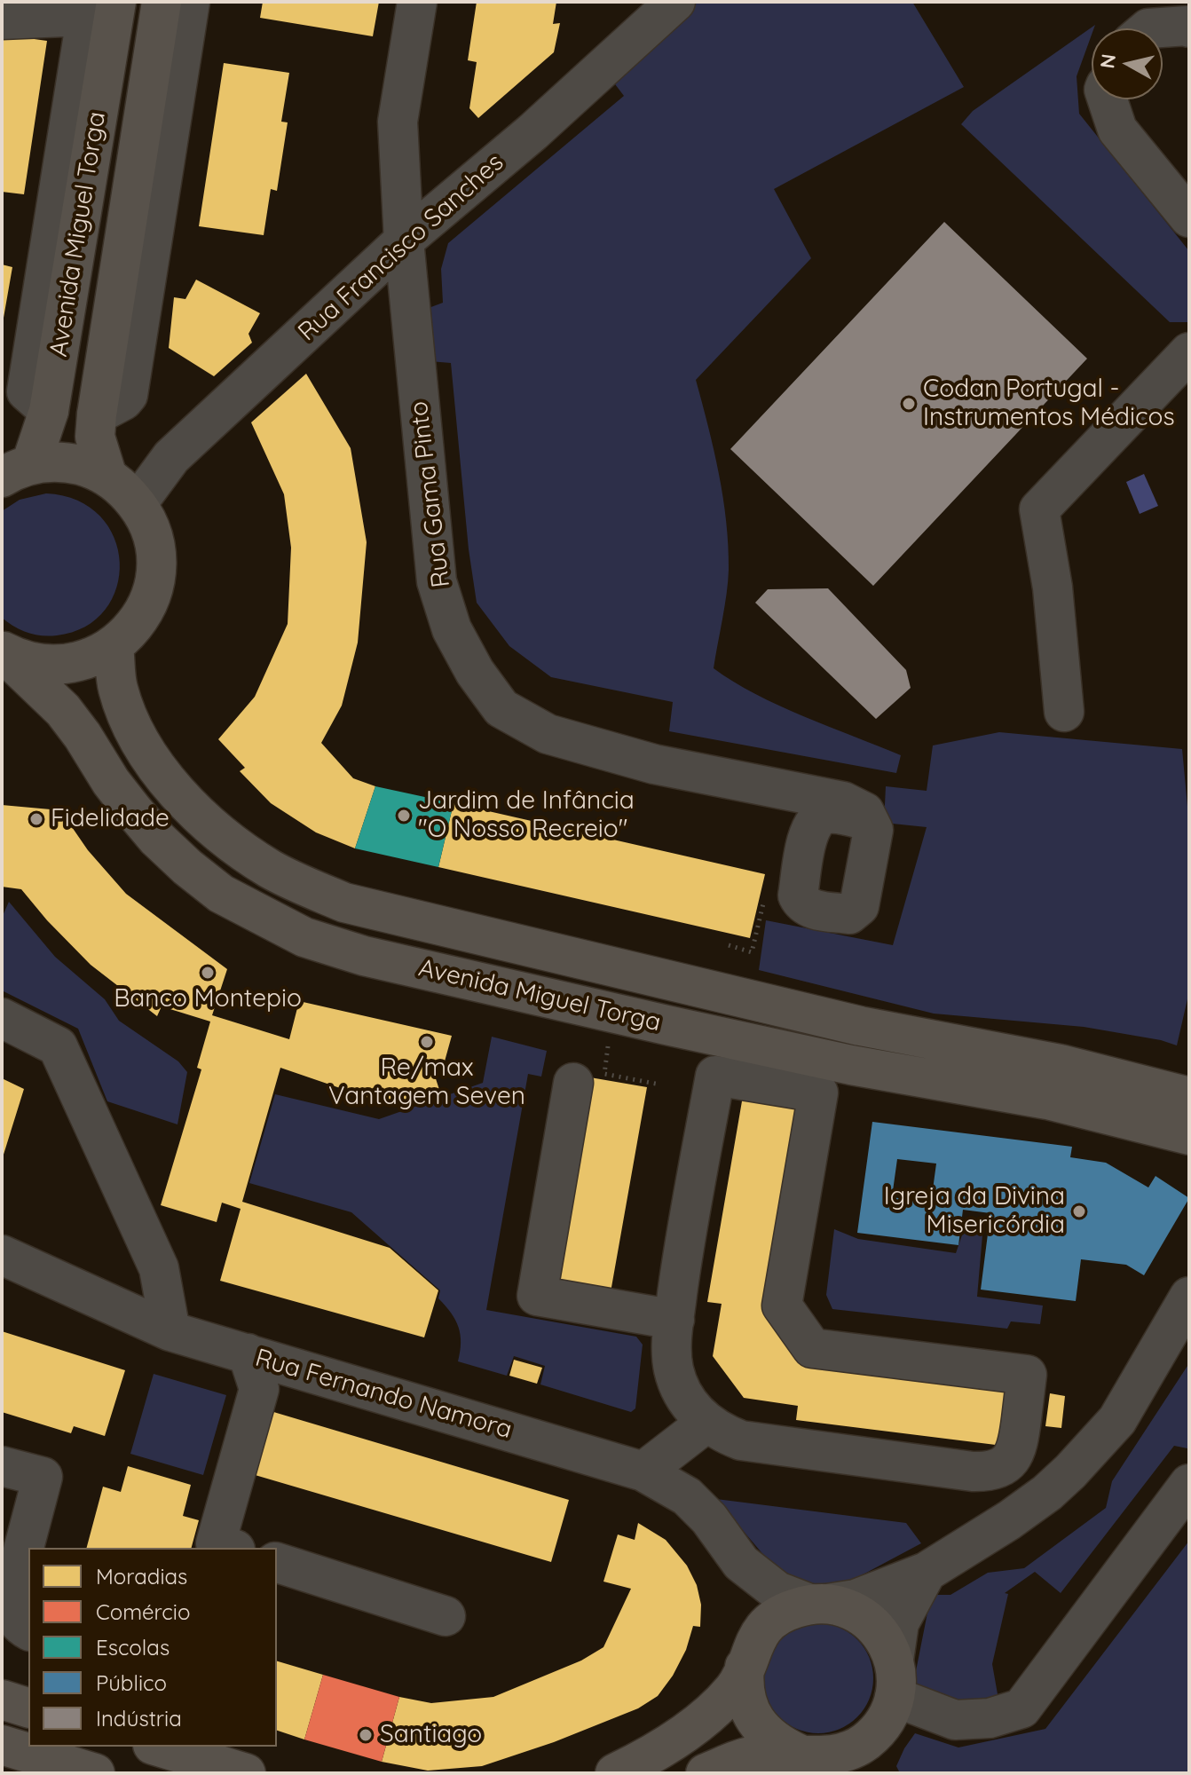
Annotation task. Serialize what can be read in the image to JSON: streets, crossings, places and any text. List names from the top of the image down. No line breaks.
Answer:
{"streets":{"main road":["Avenida Miguel Torga"],"street":["Rua Francisco Sanches","Rua Gama Pinto","Rua Fernando Namora"]},"crossings":[["Rua Francisco Sanches","Rua Gama Pinto"]],"places":["Codan Portugal - Instrumentos Médicos","Jardim de Infância \"O Nosso Recreio\"","Fidelidade","Banco Montepio","Re/max Vantagem Seven","Igreja da Divina Misericórdia","Santiago"],"legend":["Moradias","Comércio","Escolas","Público","Indústria"],"north":"left"}
